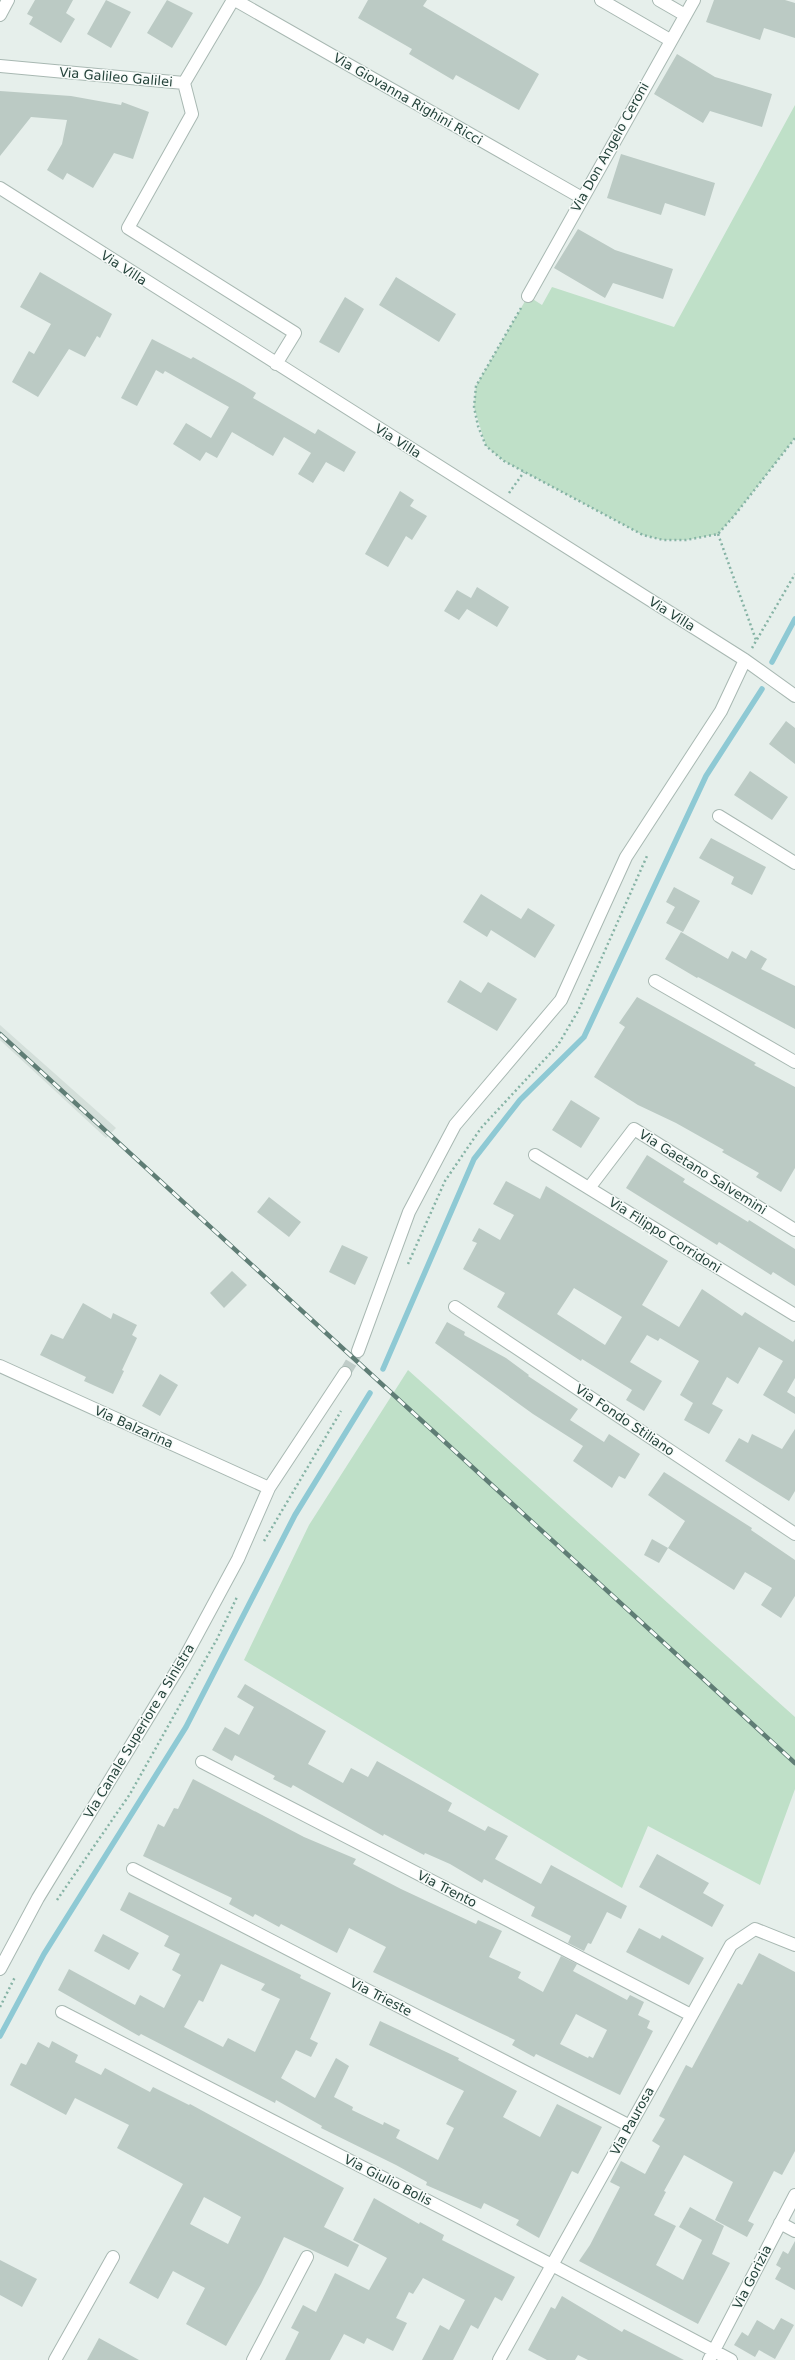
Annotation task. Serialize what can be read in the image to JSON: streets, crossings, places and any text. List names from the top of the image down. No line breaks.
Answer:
{"streets":{"street":["Via Galileo Galilei","Via Giovanna Righini Ricci","Via Don Angelo Ceroni","Via Villa","Via Gaetano Salvemini","Via Filippo Corridoni","Via Fondo Stiliano","Via Balzarina","Via Canale Superiore a Sinistra","Via Trento","Via Trieste","Via Paurosa","Via Giulio Bolis","Via Gorizia"]},"crossings":[["Via Galileo Galilei","Via Giovanna Righini Ricci"],["Via Giovanna Righini Ricci","Via Don Angelo Ceroni"],["Via Gaetano Salvemini","Via Filippo Corridoni"],["Via Balzarina","Via Canale Superiore a Sinistra"],["Via Trento","Via Paurosa"],["Via Trieste","Via Paurosa"],["Via Paurosa","Via Giulio Bolis"],["Via Giulio Bolis","Via Gorizia"]]}
